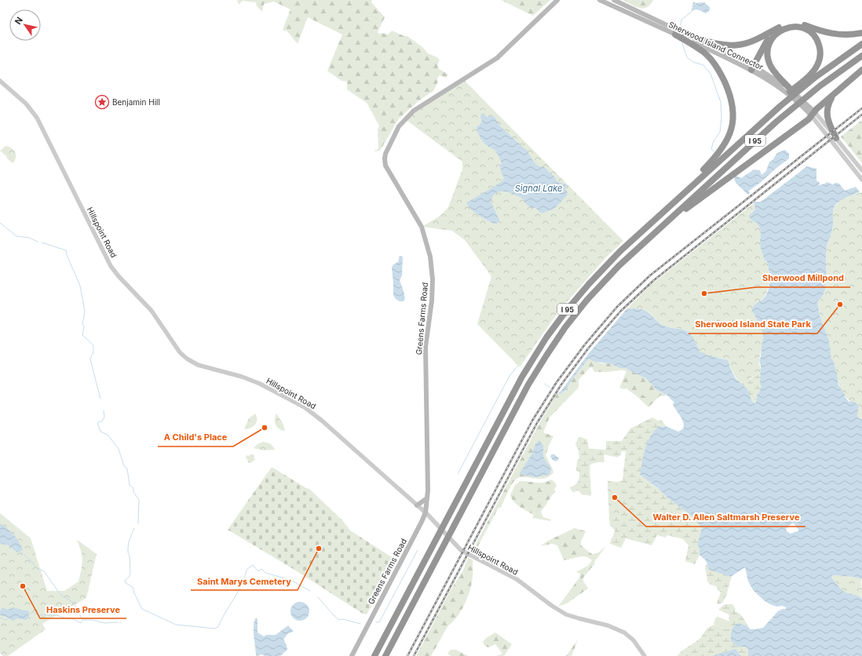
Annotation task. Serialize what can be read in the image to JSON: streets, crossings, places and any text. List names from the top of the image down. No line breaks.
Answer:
{"streets":{"highway":["I 95"],"main road":["Sherwood Island Connector","Greens Farms Road"],"street":["Hillspoint Road"]},"crossings":[["Hillspoint Road","Greens Farms Road"]],"water":["Signal Lake"],"places":{"place":["Benjamin Hill"],"other":["Sherwood Millpond","Sherwood Island State Park","A Child's Place","Walter D. Allen Saltmarsh Preserve","Saint Marys Cemetery","Haskins Preserve"]},"north":"top left"}
